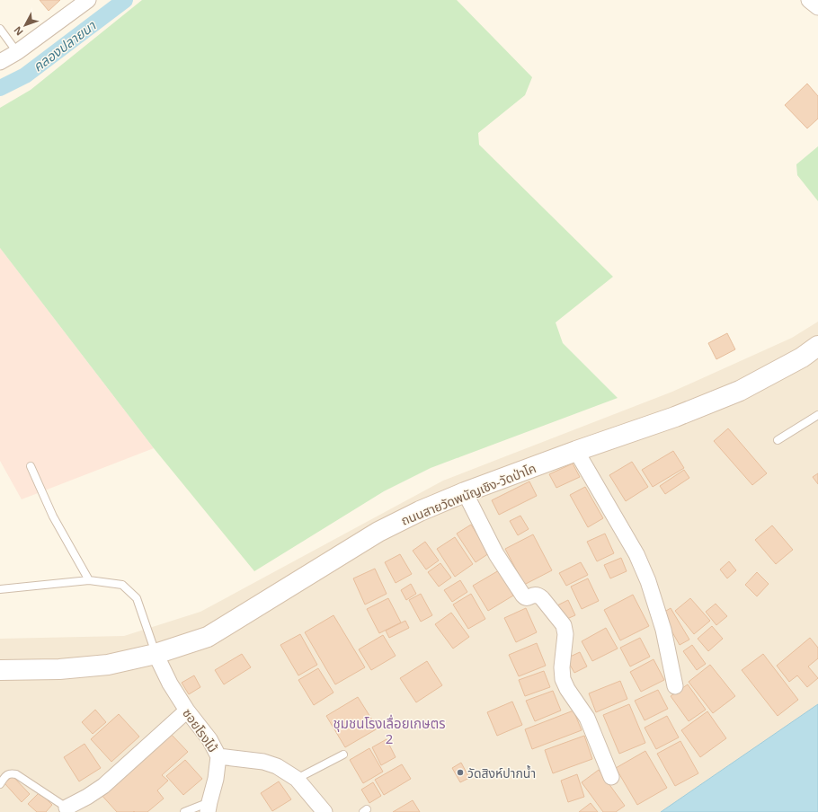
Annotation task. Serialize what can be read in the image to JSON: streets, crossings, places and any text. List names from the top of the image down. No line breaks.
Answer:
{"streets":{"main road":["ถนนสายวัดพนัญเชิง-วัดป่าโค"],"street":["ซอยโรงไม้"]},"crossings":[["ถนนสายวัดพนัญเชิง-วัดป่าโค","ซอยโรงไม้"]],"districts":["ชุมชนโรงเลื่อยเกษตร 2"],"water":["คลองปลายนา"],"places":["วัดสิงห์ปากน้ำ"],"north":"bottom left"}
